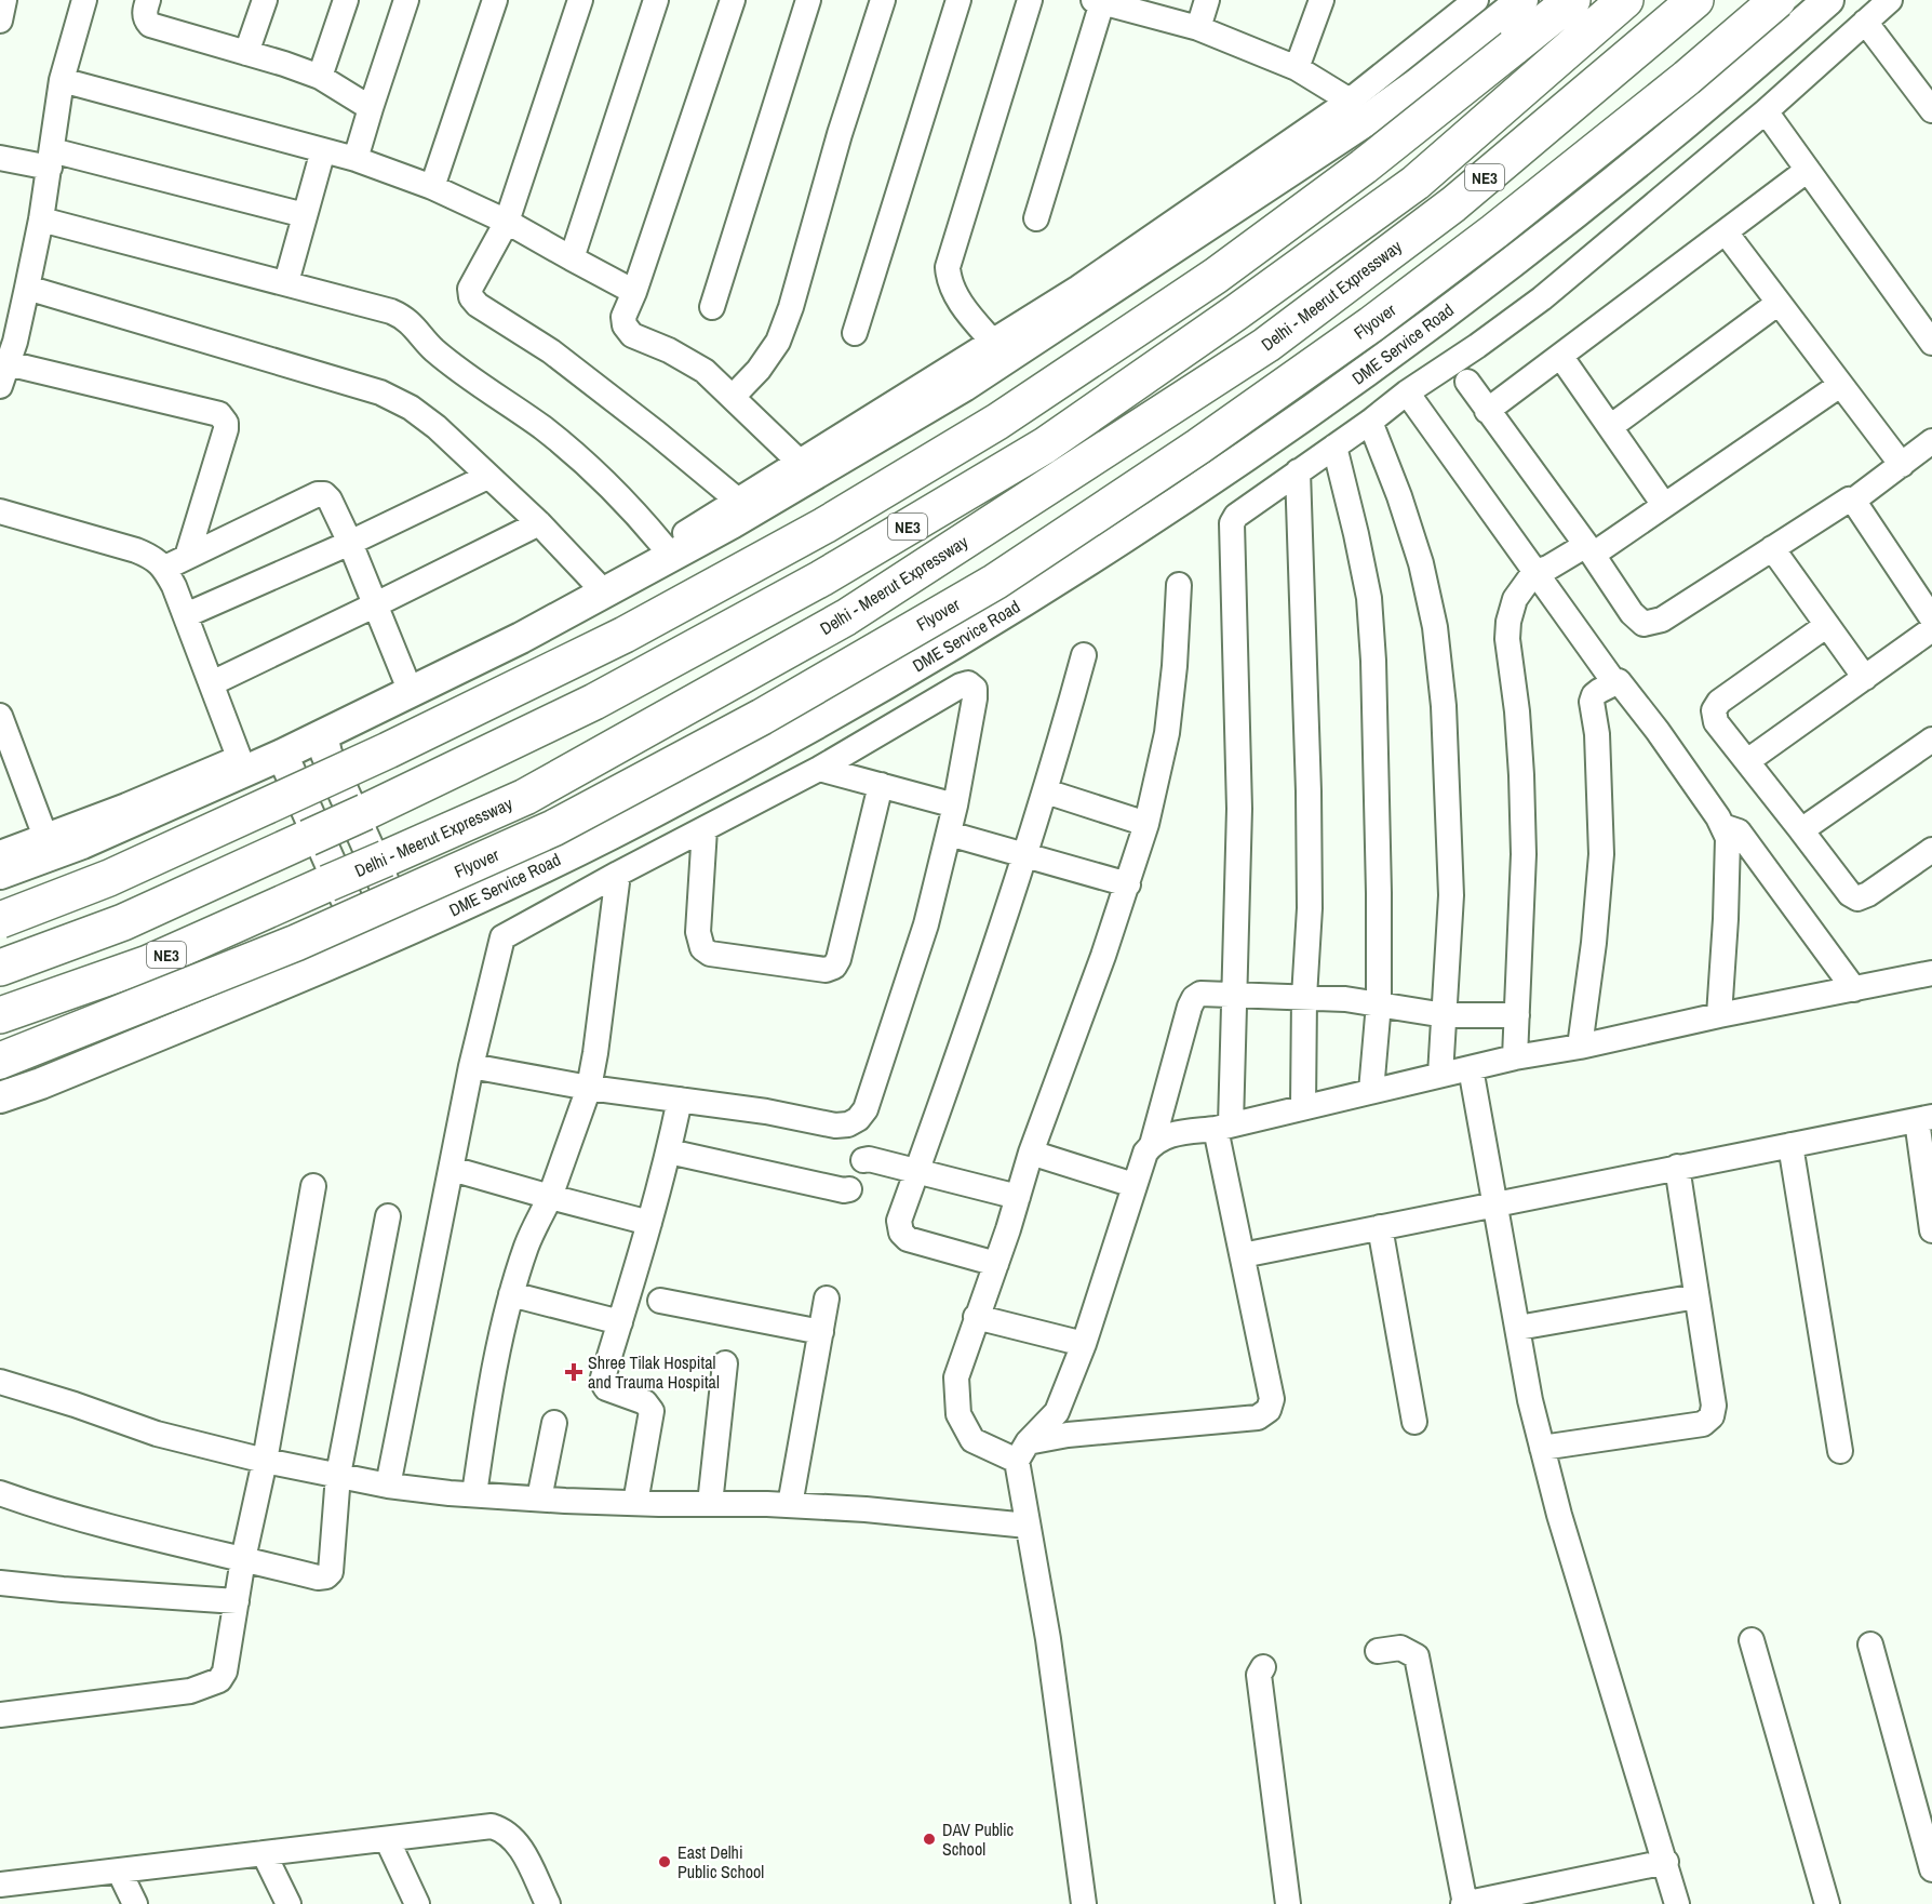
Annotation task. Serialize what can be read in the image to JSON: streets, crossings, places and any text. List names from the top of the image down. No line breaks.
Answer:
{"streets":{"highway":["NE3","Delhi - Meerut Expressway","Flyover"],"main road":["DME Service Road"]},"places":{"health":["Shree Tilak Hospital and Trauma Hospital"],"other":["DAV Public School","East Delhi Public School"]}}
